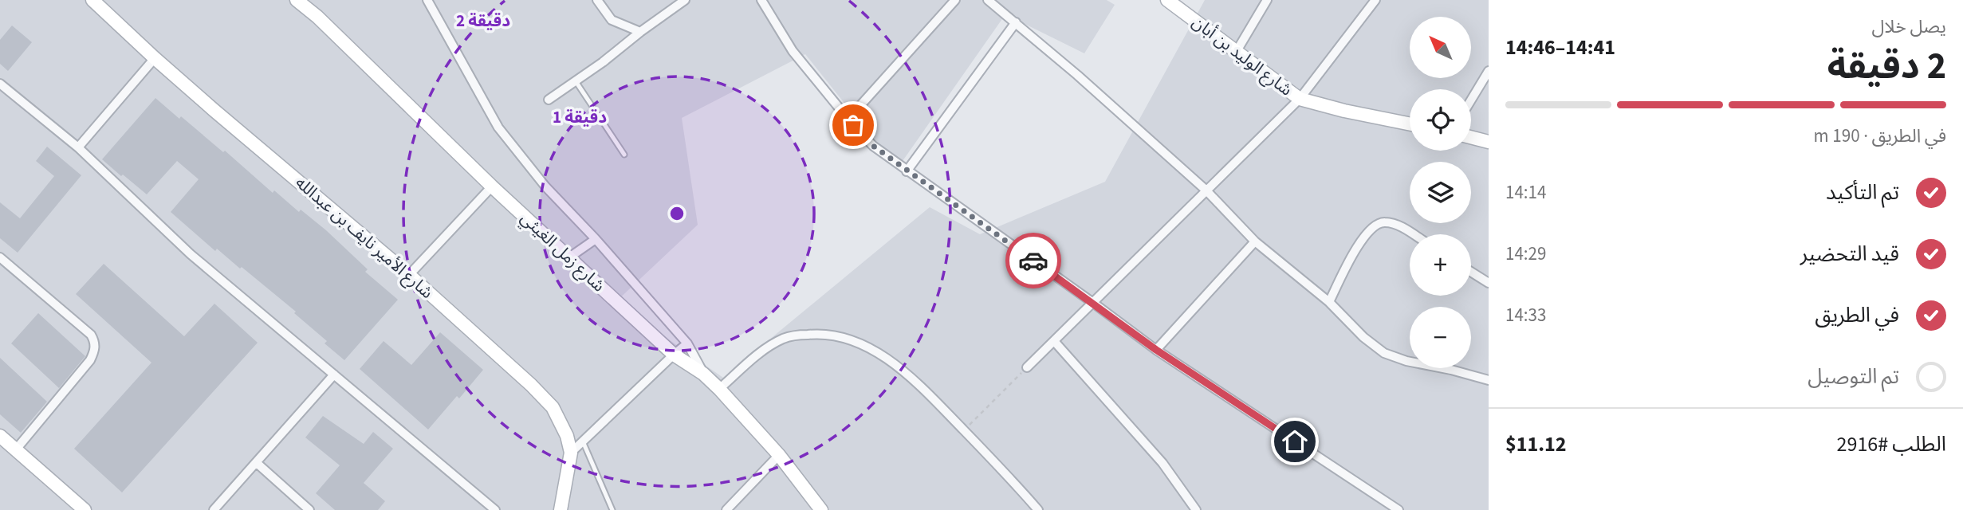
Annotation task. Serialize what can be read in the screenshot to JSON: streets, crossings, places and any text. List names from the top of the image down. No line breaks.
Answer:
{"streets":{"street":["شارع الوليد بن أبان","شارع الأمير نايف بن عبدالله","شارع زمل الغيثي"]},"north":"top left","page":{"heading":["2 دقيقة","يصل خلال","14:41–14:46"],"panel":["الطلب #2916","$11.12"],"map_buttons":["+","−"],"bar":"في الطريق · 190 m","list":[["تم التأكيد","14:14"],["قيد التحضير","14:29"],["في الطريق","14:33"],"تم التوصيل"]},"rings":["2 دقيقة","1 دقيقة"]}
